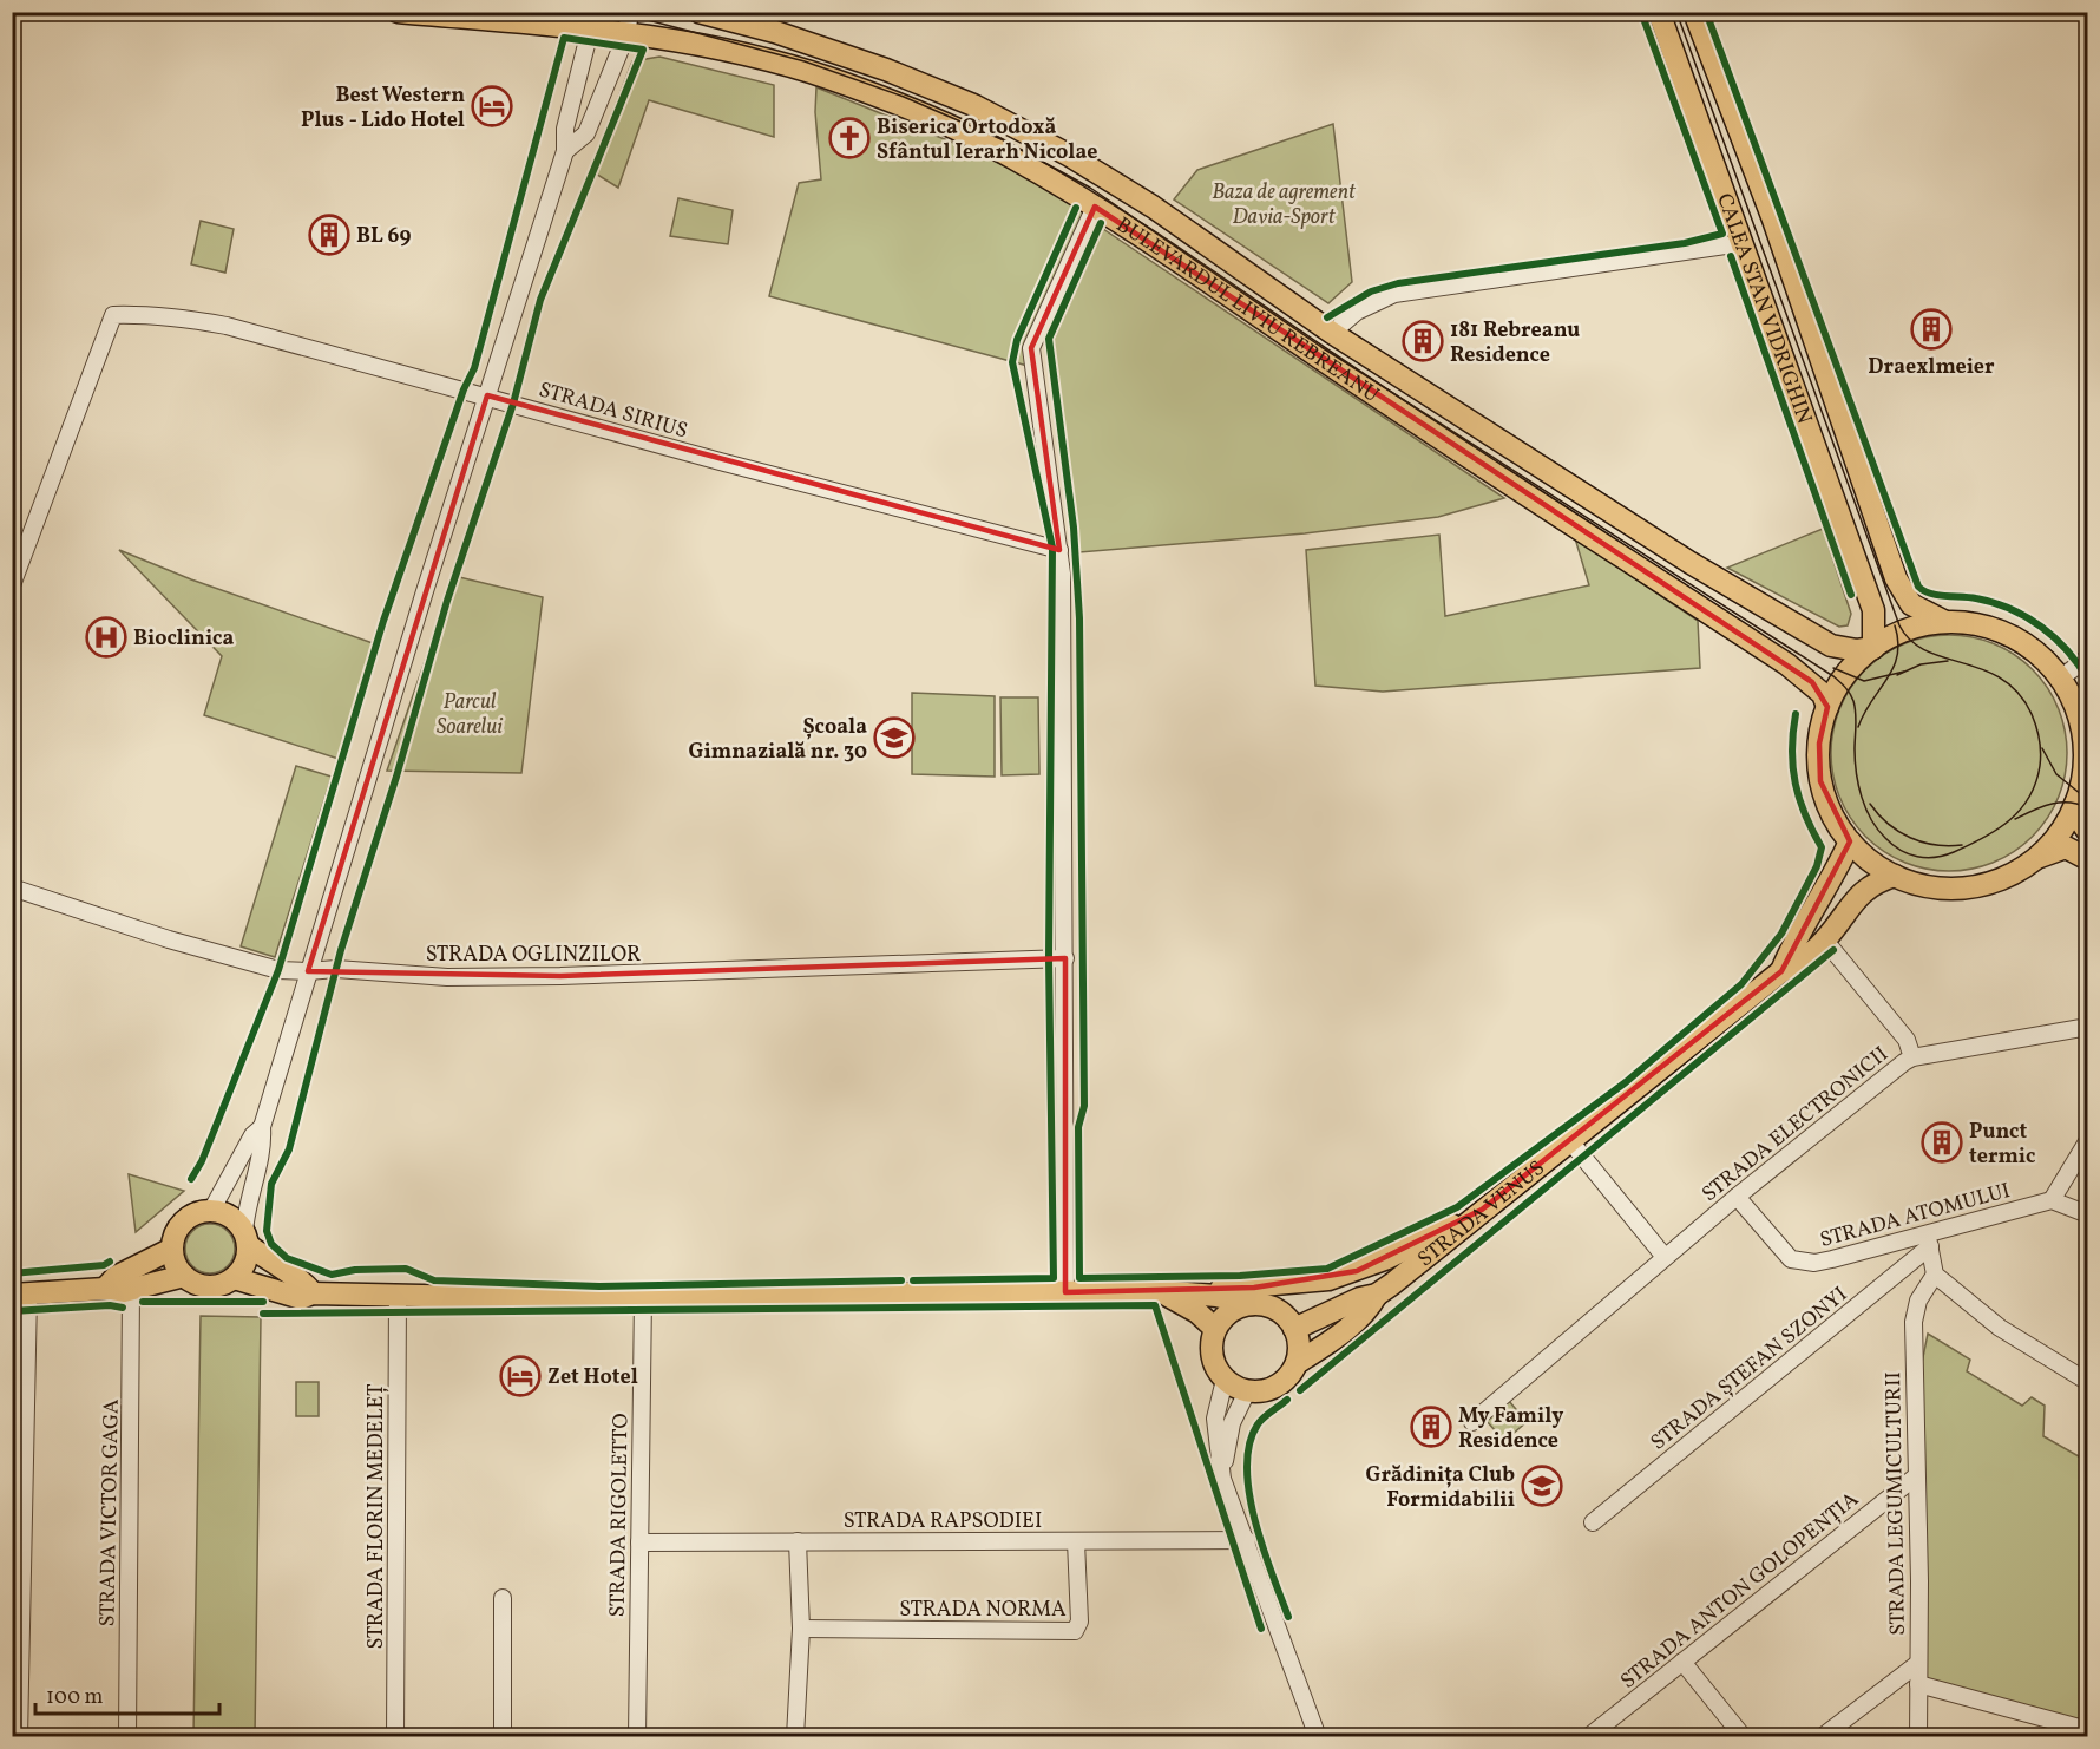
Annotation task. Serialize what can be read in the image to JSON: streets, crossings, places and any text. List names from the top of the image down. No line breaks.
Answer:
{"streets":{"main road":["BULEVARDUL LIVIU REBREANU","CALEA STAN VIDRIGHIN","STRADA VENUS"],"street":["STRADA SIRIUS","STRADA OGLINZILOR","STRADA ELECTRONICII","STRADA ATOMULUI","STRADA ȘTEFAN SZONYI","STRADA LEGUMICULTURII","STRADA VICTOR GAGA","STRADA RIGOLETTO","STRADA FLORIN MEDELEȚ","STRADA RAPSODIEI","STRADA ANTON GOLOPENȚIA","STRADA NORMA"]},"crossings":[["BULEVARDUL LIVIU REBREANU","CALEA STAN VIDRIGHIN"],["STRADA ELECTRONICII","STRADA ATOMULUI"],["STRADA ATOMULUI","STRADA ȘTEFAN SZONYI"],["STRADA LEGUMICULTURII","STRADA ANTON GOLOPENȚIA"],["STRADA RIGOLETTO","STRADA RAPSODIEI"],["STRADA RAPSODIEI","STRADA NORMA"]],"parks":["Baza de agrement Davia-Sport","Parcul Soarelui"],"places":{"hotel":["Best Western Plus - Lido Hotel","Zet Hotel"],"church":["Biserica Ortodoxă Sfântul Ierarh Nicolae"],"building":["BL 69","Draexlmeier","181 Rebreanu Residence","Punct termic","My Family Residence"],"hospital":["Bioclinica"],"school or university":["Școala Gimnazială nr. 30","Grădinița Club Formidabilii"]},"scale_bar":"100 m"}
